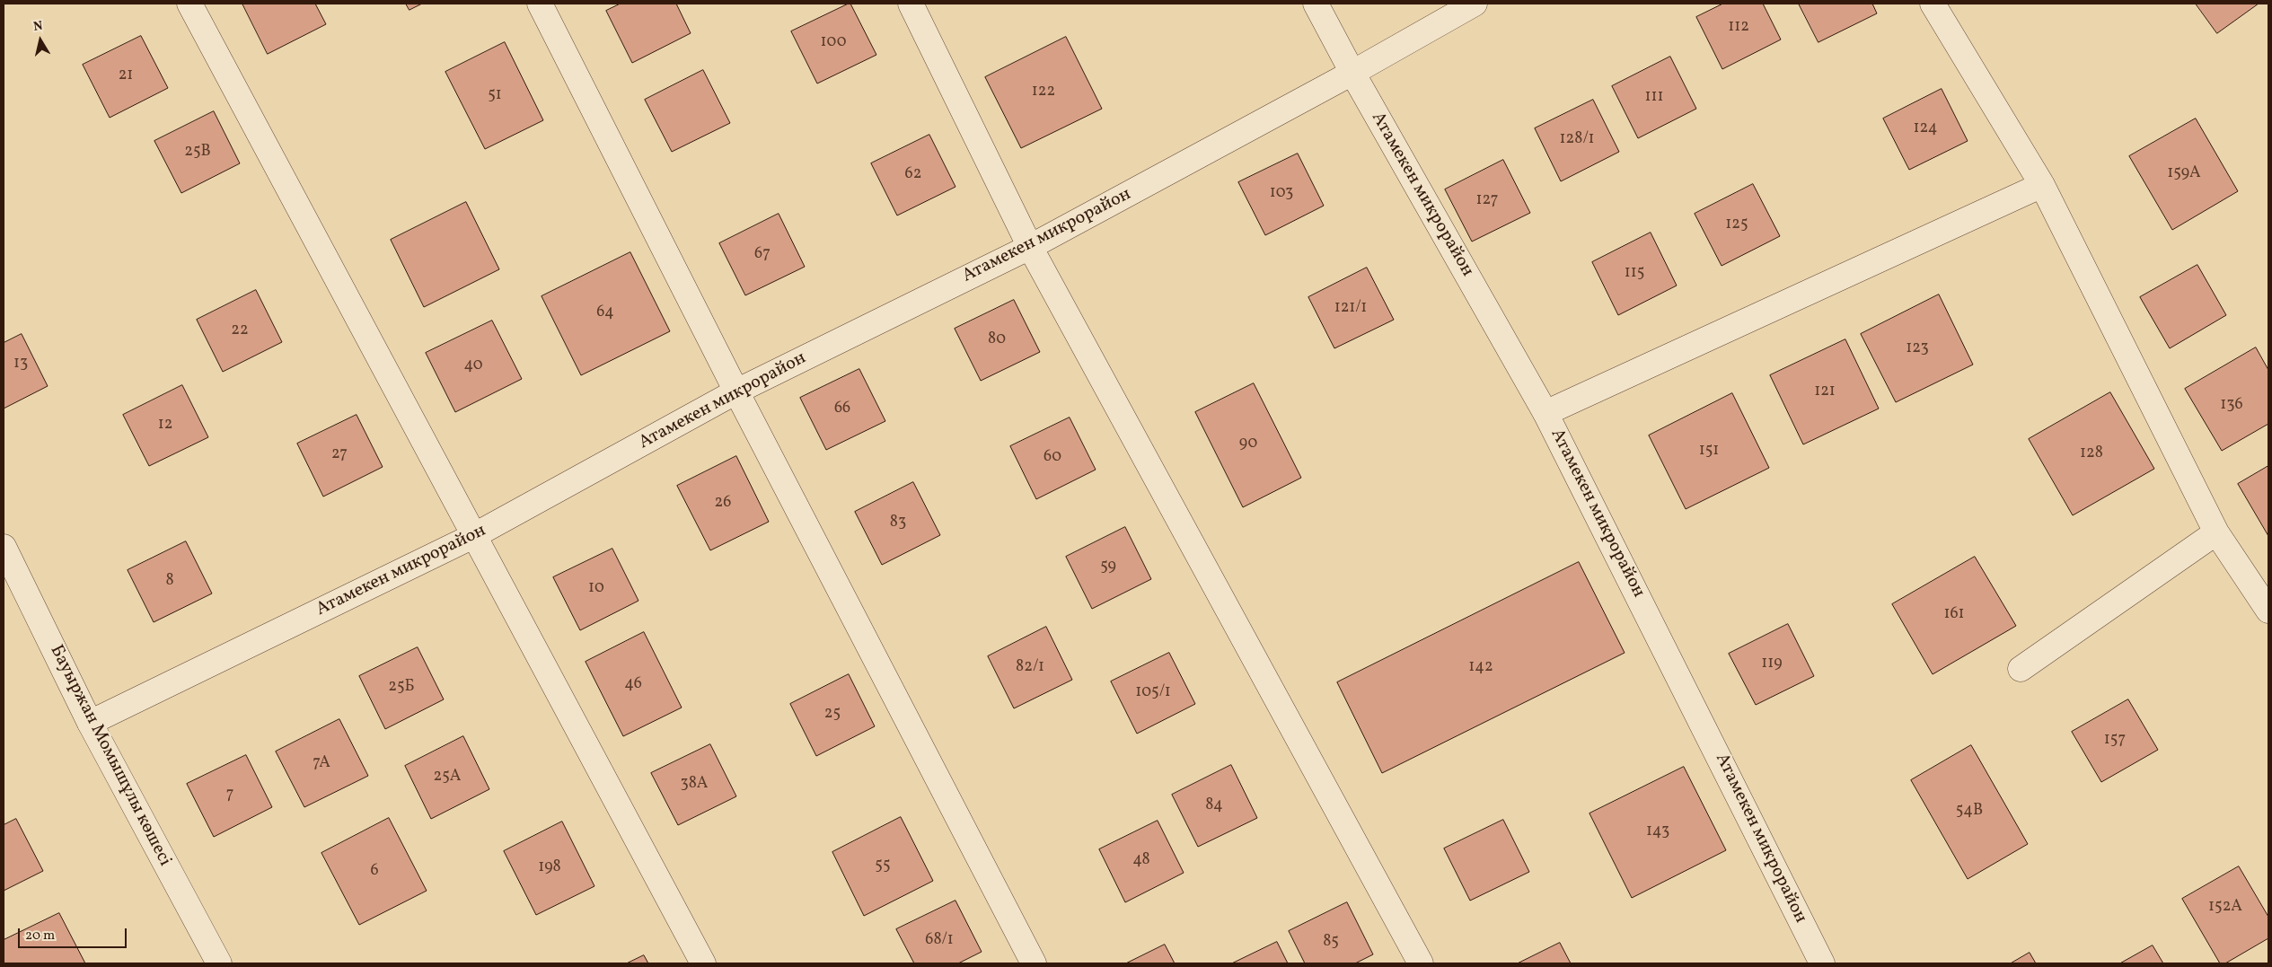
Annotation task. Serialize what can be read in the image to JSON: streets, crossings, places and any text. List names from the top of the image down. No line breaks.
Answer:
{"streets":{"street":["Атамекен микрорайон","Бауыржан Момышұлы көшесі"]},"crossings":[["Атамекен микрорайон","Бауыржан Момышұлы көшесі"]],"house_numbers":["112","100","21","122","51","111","124","128/1","25В","159А","62","103","127","125","67","115","121/1","64","22","80","123","13","40","121","136","66","12","90","151","128","27","60","26","83","59","8","10","161","119","82/1","142","46","25Б","105/1","25","157","7А","25А","38А","7","84","54В","143","48","55","198","6","152А","68/1","85"],"scale_bar":"20 m","north":"top"}
